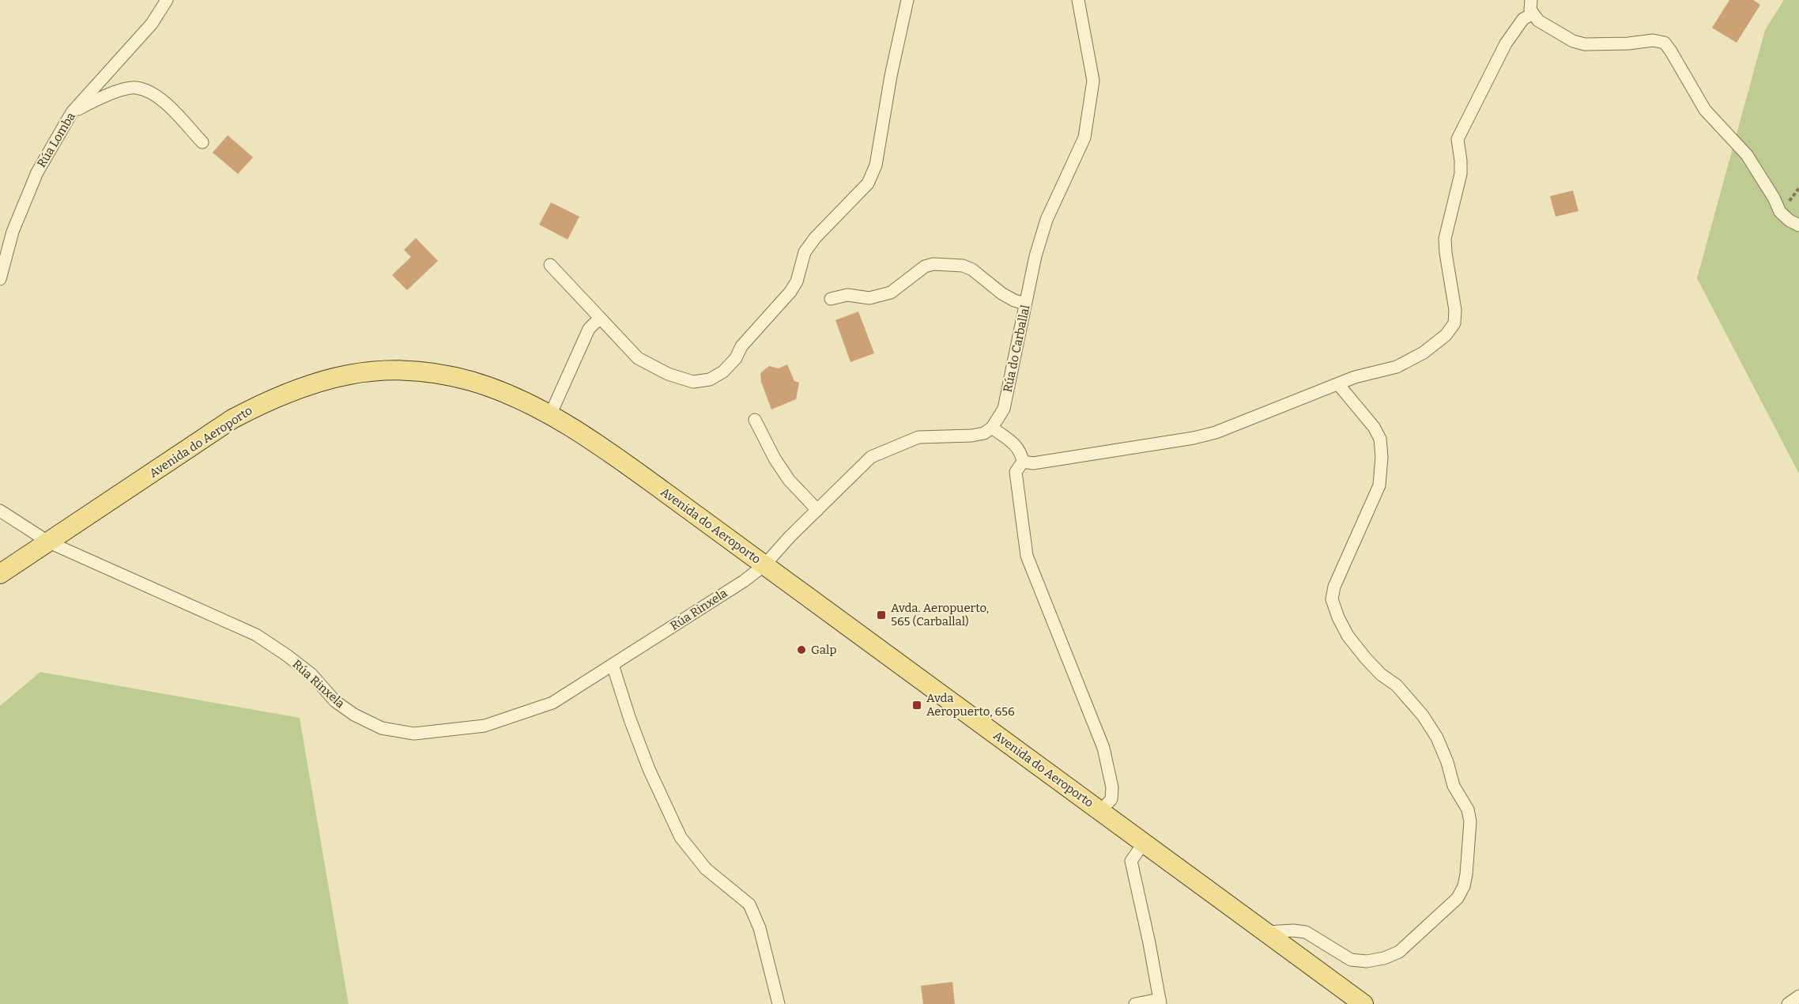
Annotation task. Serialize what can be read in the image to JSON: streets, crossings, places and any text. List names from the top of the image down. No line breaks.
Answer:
{"streets":{"main road":["Avenida do Aeroporto"],"street":["Rúa Lomba","Rúa do Carballal","Rúa Rinxela"]},"crossings":[["Avenida do Aeroporto","Rúa Rinxela"]],"places":{"transit":["Avda. Aeropuerto, 565 (Carballal)","Avda Aeropuerto, 656"],"other":["Galp"]}}
